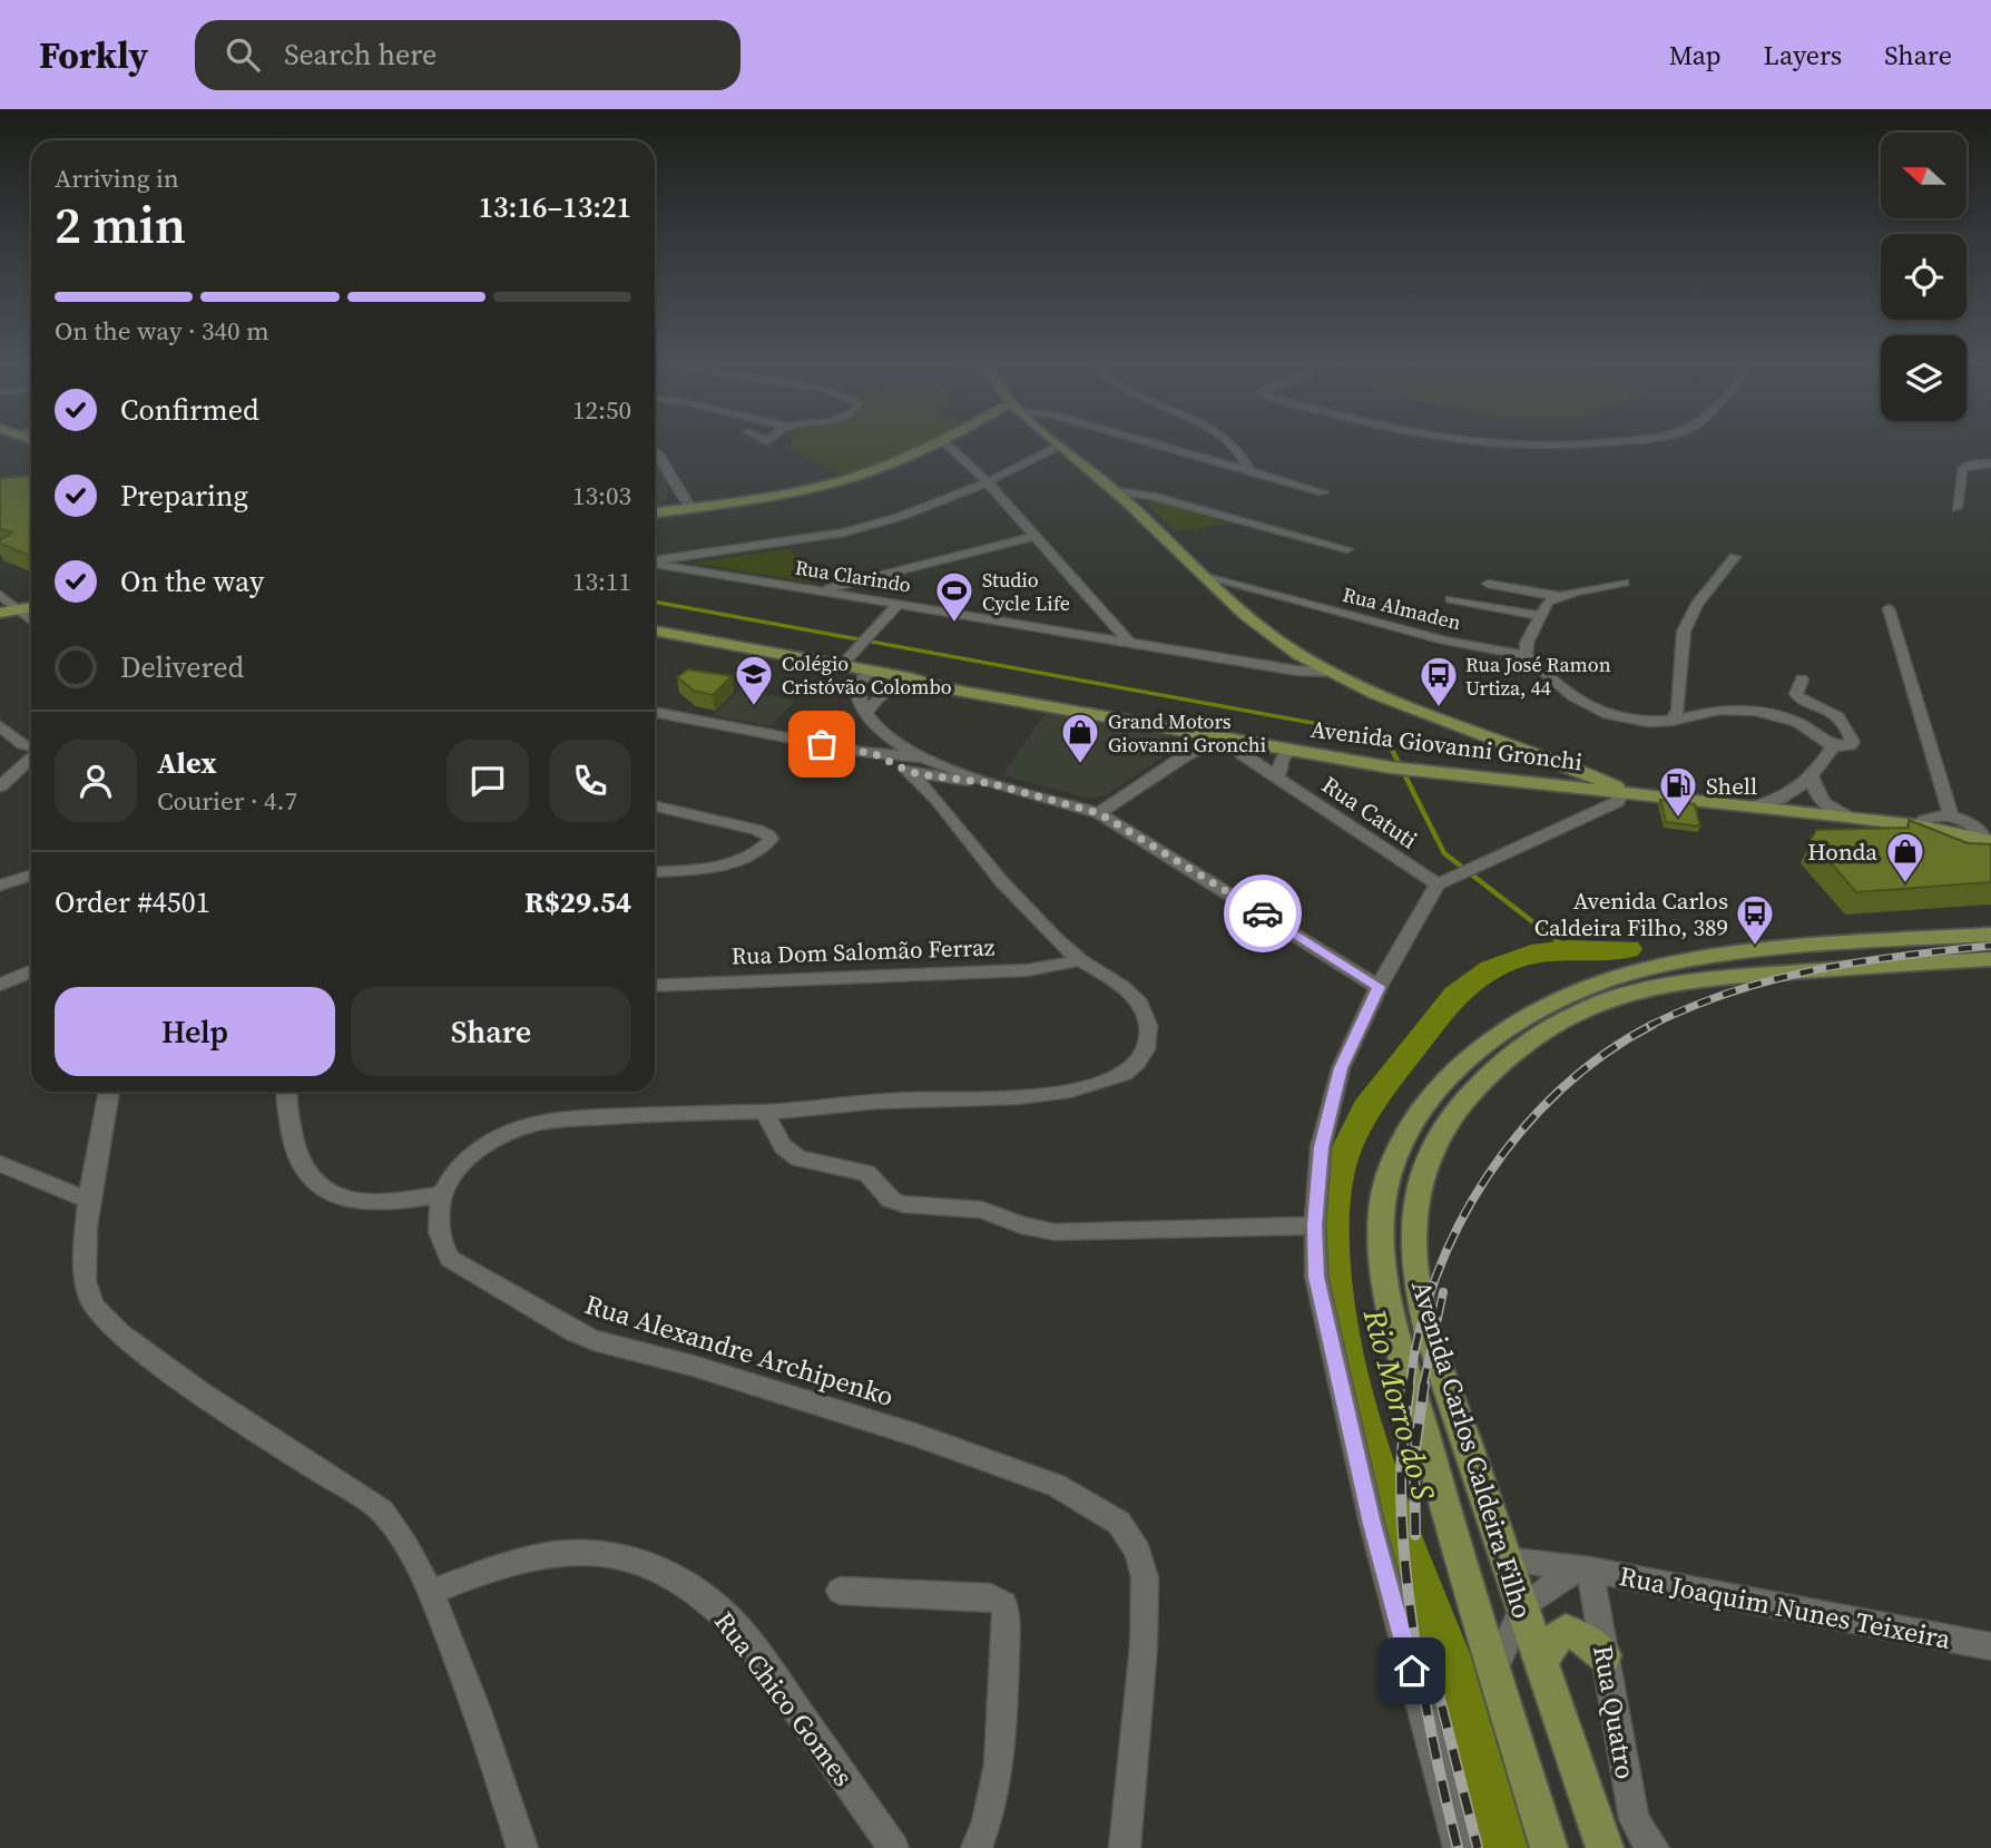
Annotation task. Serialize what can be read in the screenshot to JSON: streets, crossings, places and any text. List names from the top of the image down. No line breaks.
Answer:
{"streets":{"main road":["Avenida Giovanni Gronchi","Avenida Carlos Caldeira Filho"],"street":["Rua Clarindo","Rua Almaden","Rua Catuti","Rua Dom Salomão Ferraz","Rua Alexandre Archipenko","Rua Joaquim Nunes Teixeira","Rua Chico Gomes","Rua Quatro"]},"crossings":[["Avenida Giovanni Gronchi","Rua Catuti"],["Avenida Carlos Caldeira Filho","Rua Joaquim Nunes Teixeira"],["Rua Joaquim Nunes Teixeira","Rua Quatro"]],"water":["Rio Morro do S"],"places":{"sports":["Studio Cycle Life"],"school or university":["Colégio Cristóvão Colombo"],"bus stop":["Rua José Ramon Urtiza, 44","Avenida Carlos Caldeira Filho, 389"],"shop":["Grand Motors Giovanni Gronchi","Honda"],"fuel station":["Shell"]},"north":"left","page":{"header":"Forkly","search":"Search here","nav":["Map","Layers","Share"],"heading":["2 min","Arriving in","13:16–13:21"],"panel":["Alex","Courier · 4.7","Order #4501","R$29.54"],"bar":"On the way · 340 m","list":[["Confirmed","12:50"],["Preparing","13:03"],["On the way","13:11"],"Delivered"],"buttons":["Help","Share"]}}
